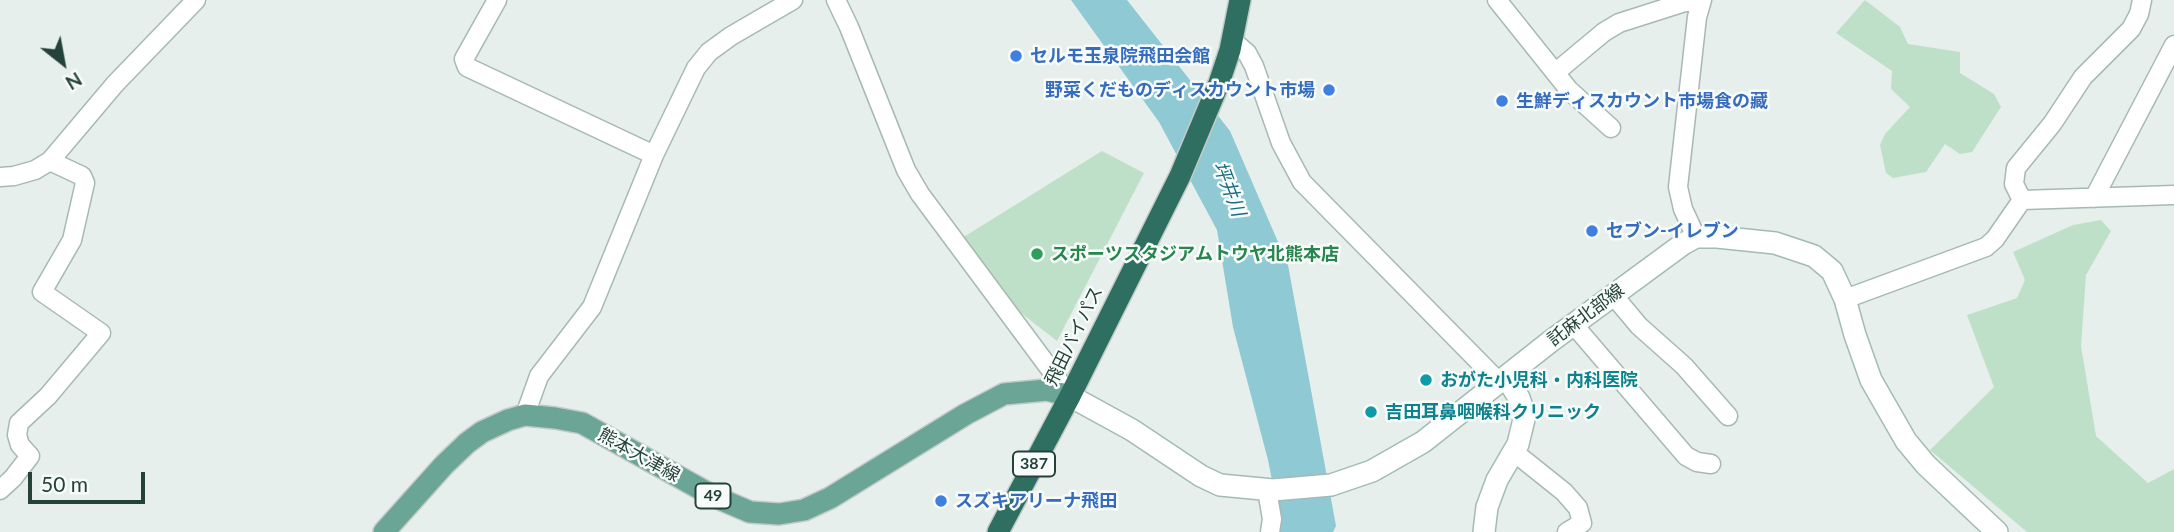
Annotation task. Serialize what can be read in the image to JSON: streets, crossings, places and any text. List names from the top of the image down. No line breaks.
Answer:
{"streets":{"highway":["飛田バイパス","387"],"main road":["託麻北部線","熊本大津線","49"]},"crossings":[["託麻北部線","飛田バイパス"],["託麻北部線","熊本大津線"],["飛田バイパス","熊本大津線"]],"water":["坪井川"],"places":["セルモ玉泉院飛田会館","野菜くだものディスカウント市場","生鮮ディスカウント市場食の藏","セブン-イレブン","スポーツスタジアムトウヤ北熊本店","おがた小児科・内科医院","吉田耳鼻咽喉科クリニック","スズキアリーナ飛田"],"scale_bar":"50 m","north":"bottom right"}
